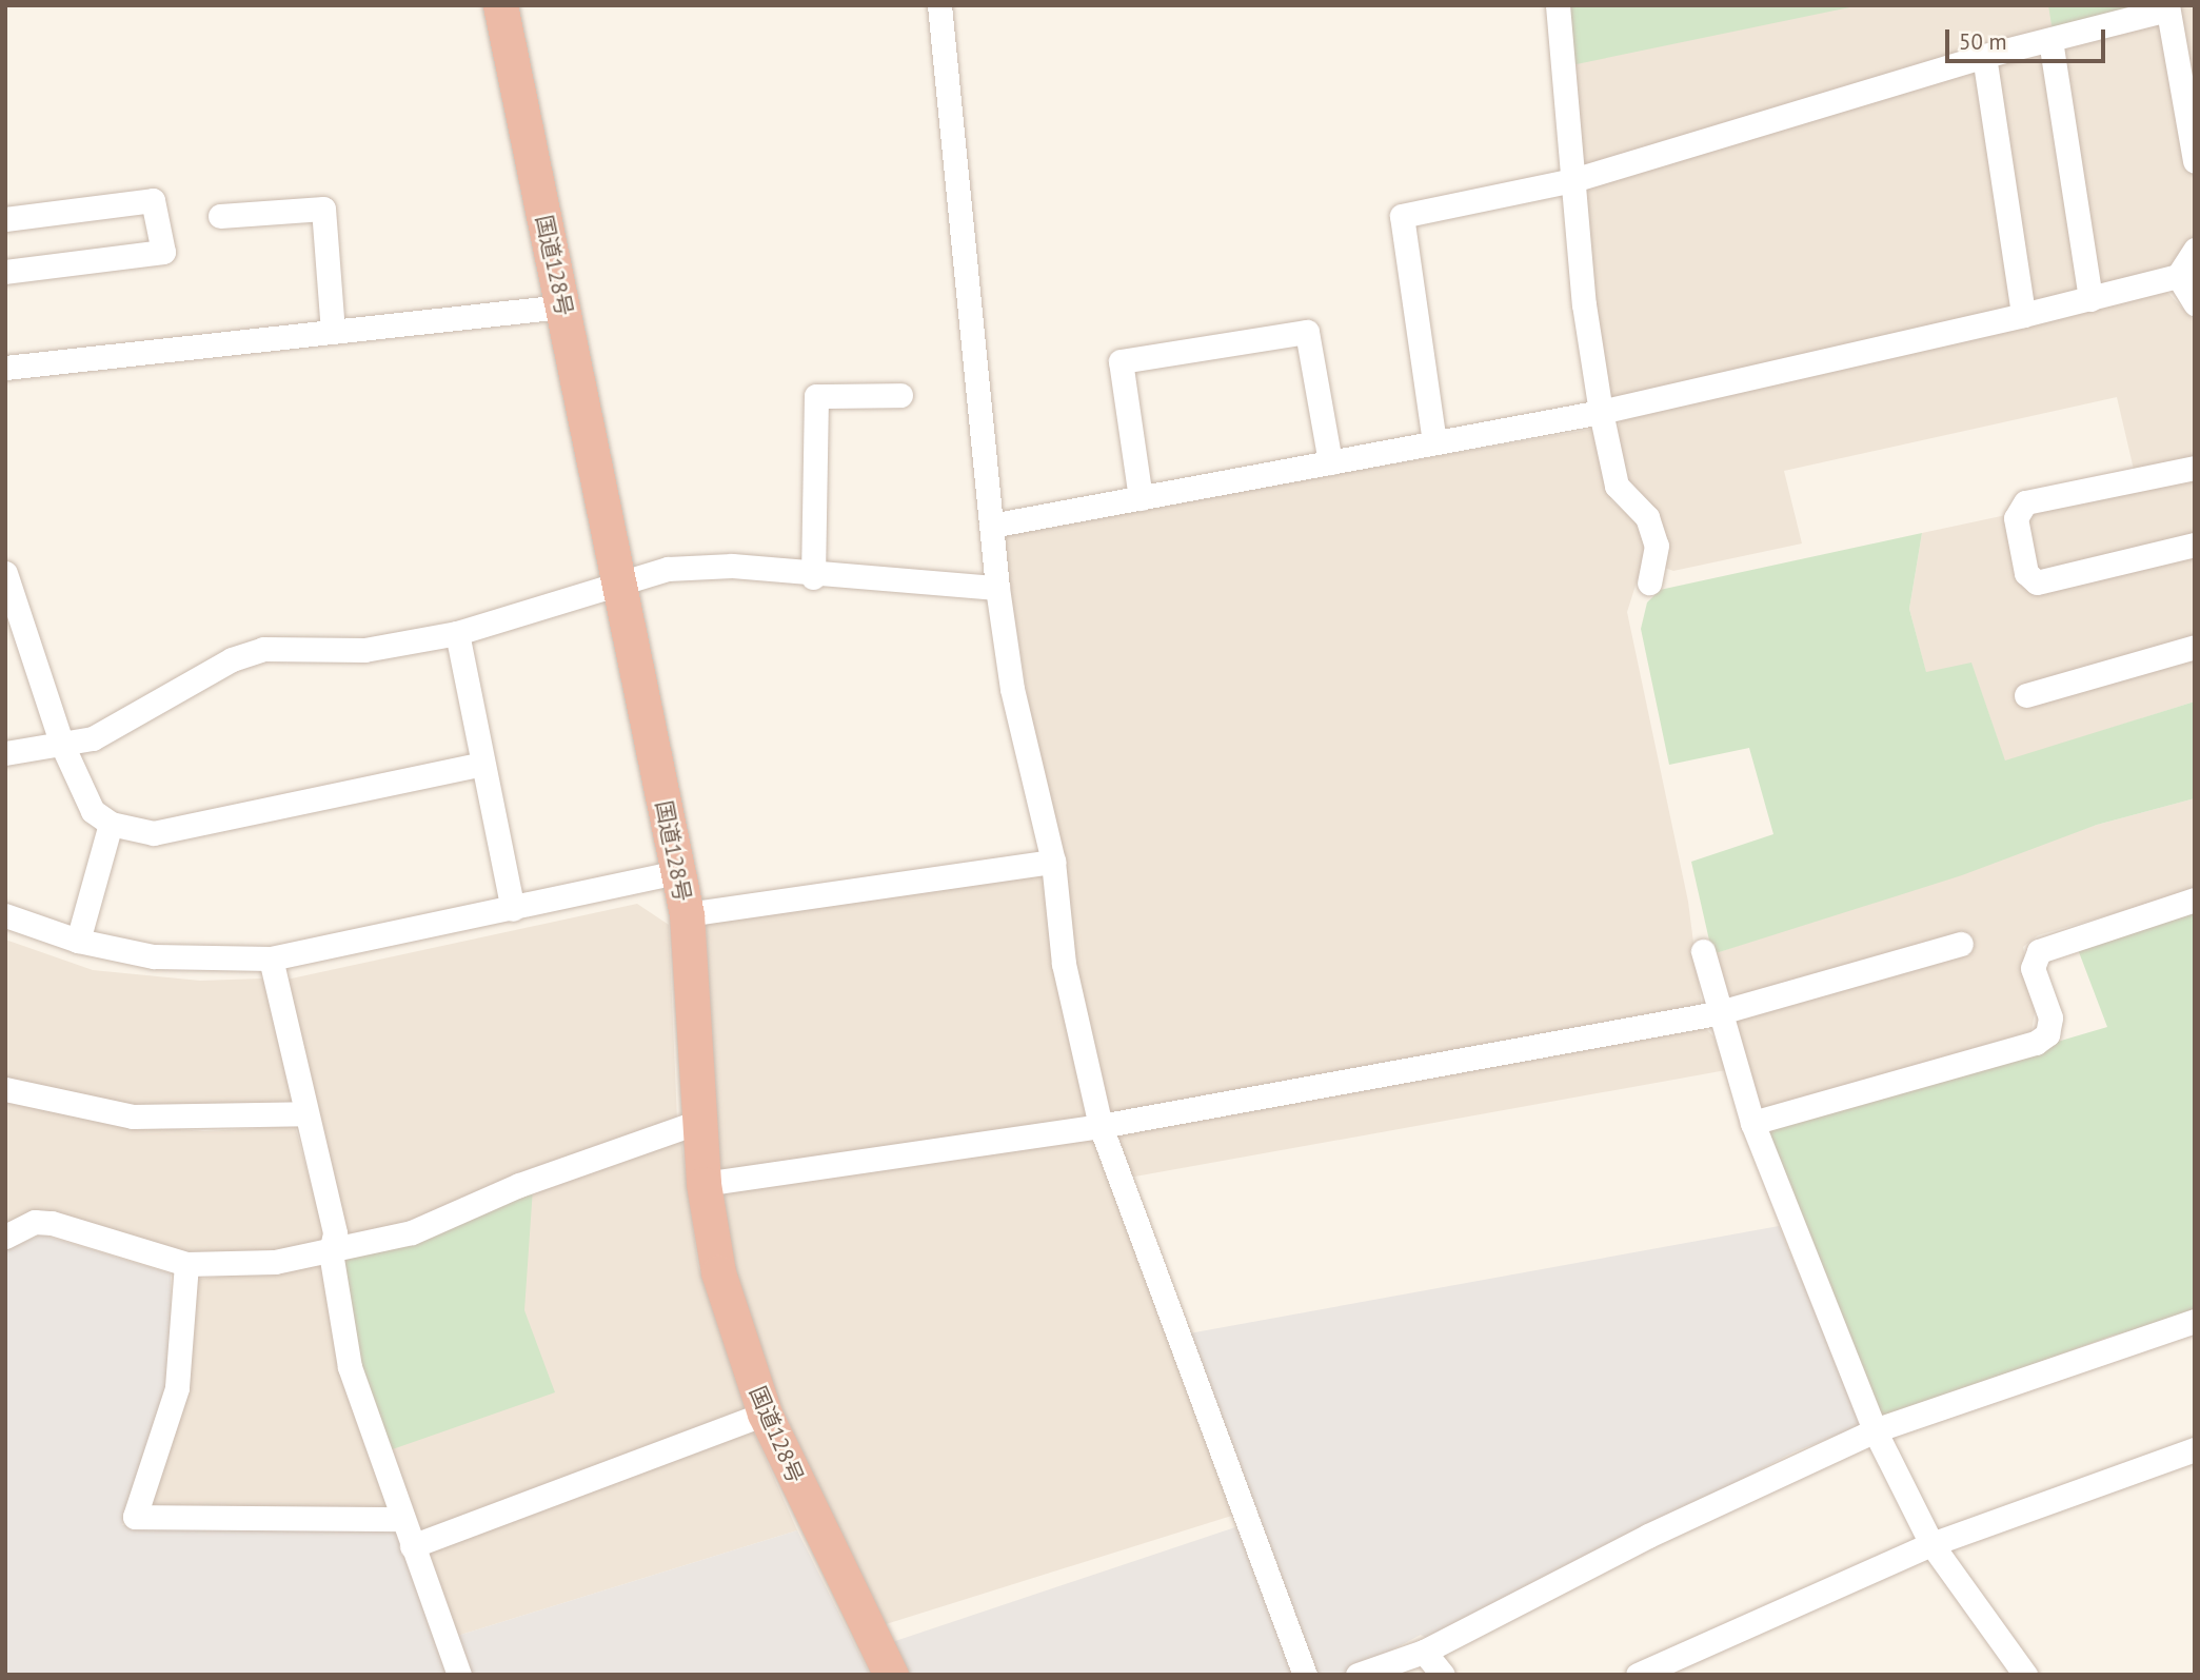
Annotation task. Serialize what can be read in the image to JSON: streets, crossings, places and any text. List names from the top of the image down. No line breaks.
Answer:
{"streets":{"highway":["国道128号"]},"scale_bar":"50 m"}
